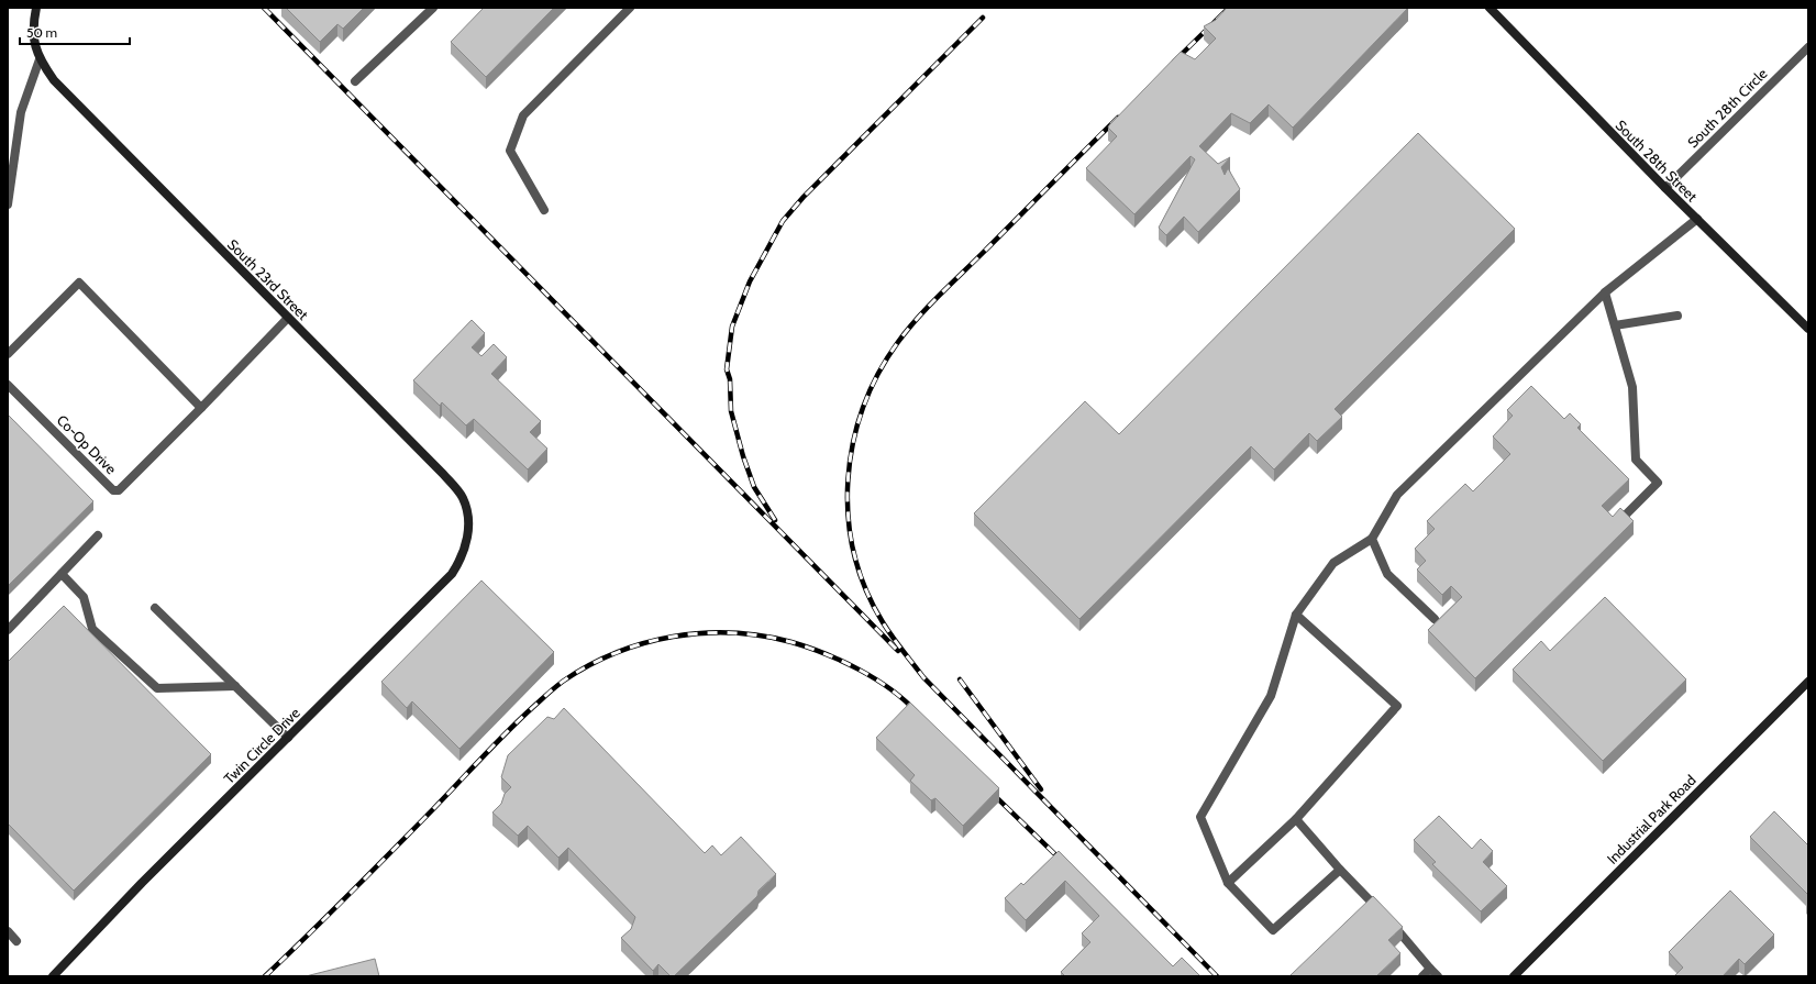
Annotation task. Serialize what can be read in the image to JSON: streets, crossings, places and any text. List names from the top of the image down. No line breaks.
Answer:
{"streets":{"street":["South 28th Circle","South 28th Street","South 23rd Street","Co-Op Drive","Twin Circle Drive","Industrial Park Road"]},"crossings":[["South 28th Circle","South 28th Street"],["South 23rd Street","Co-Op Drive"],["South 23rd Street","Twin Circle Drive"]],"scale_bar":"50 m"}
